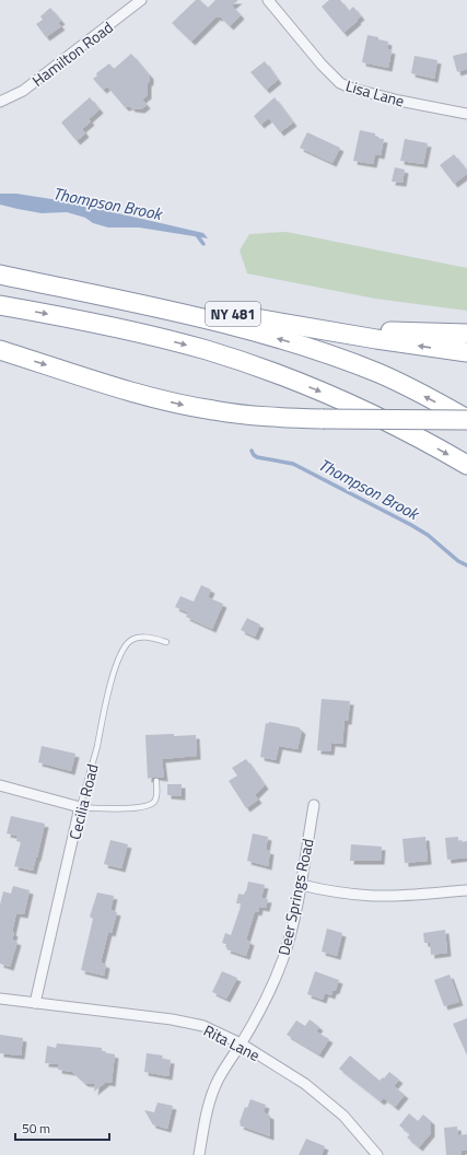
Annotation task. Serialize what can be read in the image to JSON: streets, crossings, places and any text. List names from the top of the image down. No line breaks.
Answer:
{"streets":{"highway":["NY 481"],"street":["Hamilton Road","Lisa Lane","Cecilia Road","Deer Springs Road","Rita Lane"]},"crossings":[["Cecilia Road","Rita Lane"],["Deer Springs Road","Rita Lane"]],"water":["Thompson Brook"],"scale_bar":"50 m"}
